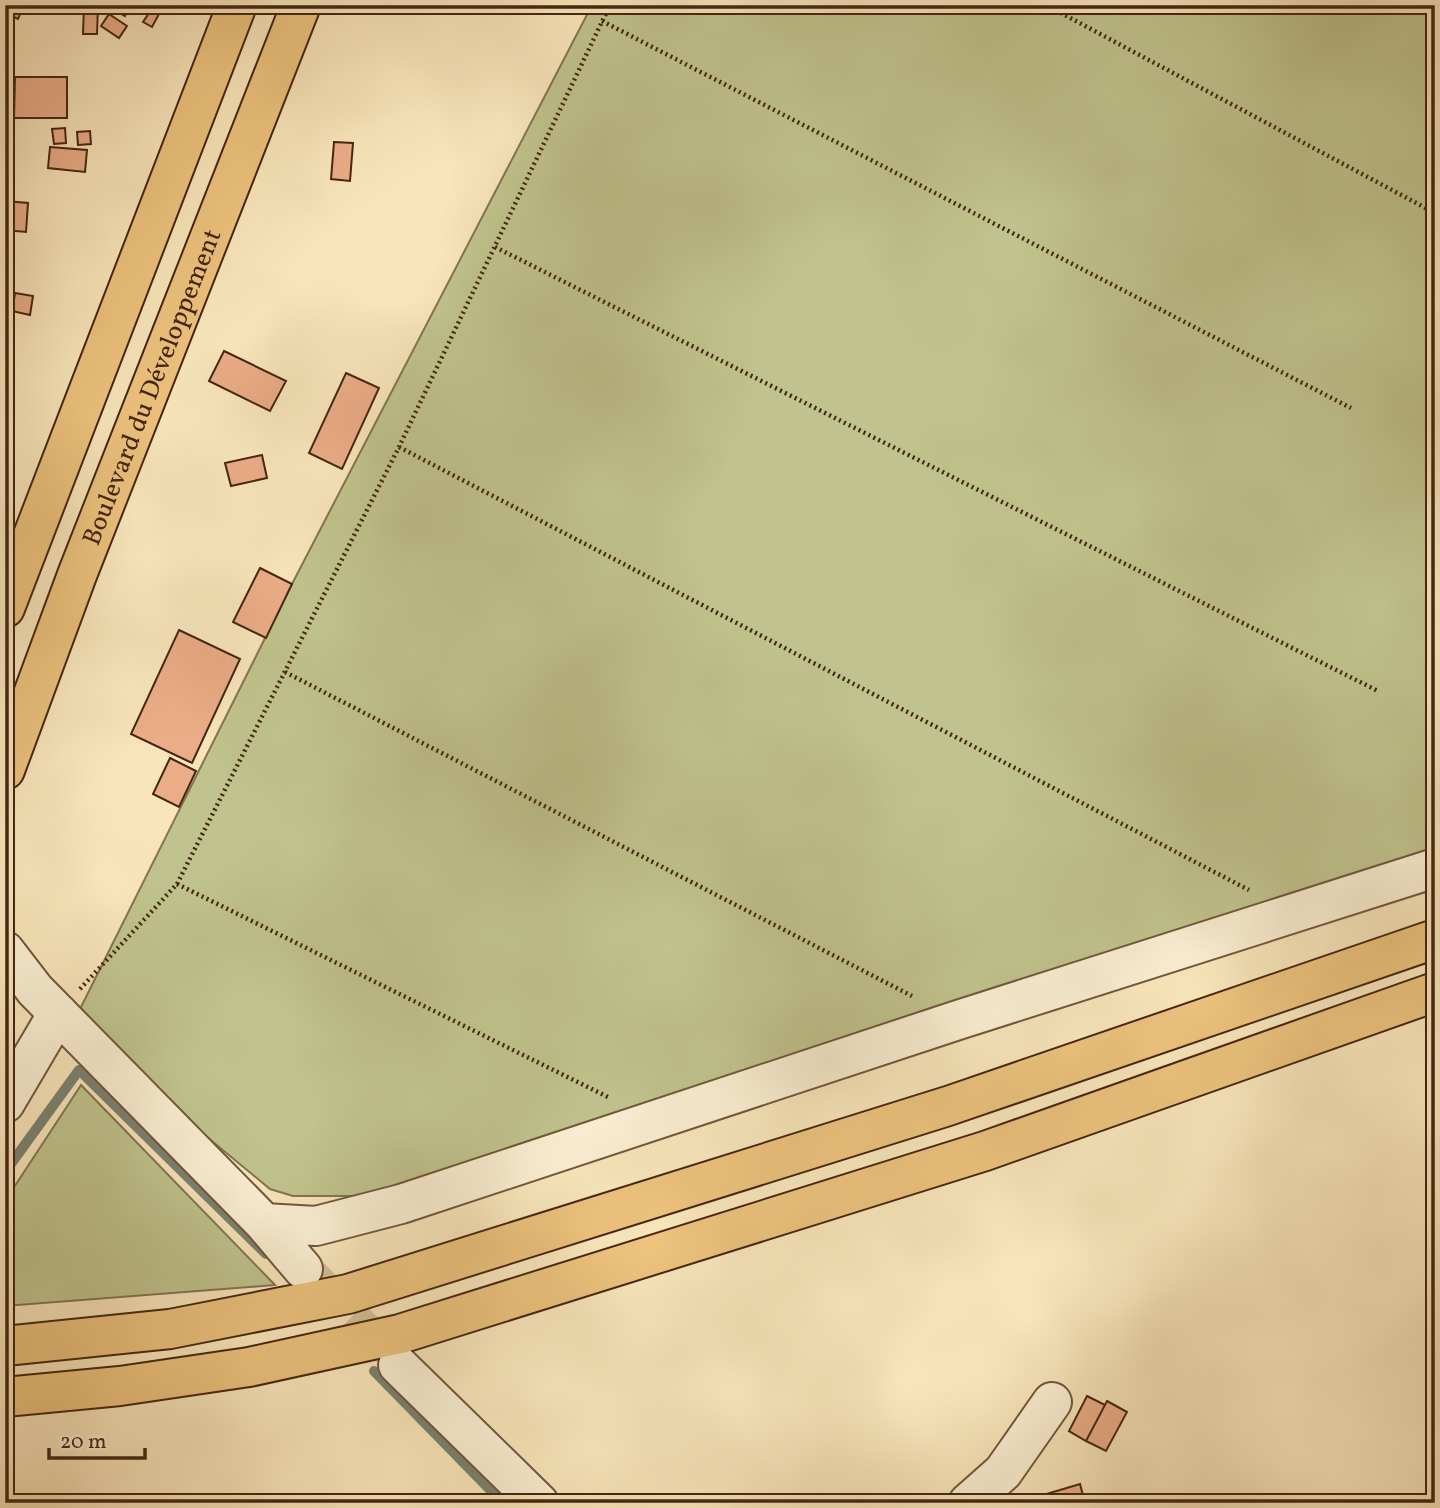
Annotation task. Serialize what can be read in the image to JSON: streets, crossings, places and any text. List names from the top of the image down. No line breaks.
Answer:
{"streets":{"highway":["Boulevard du Développement"]},"scale_bar":"20 m"}
